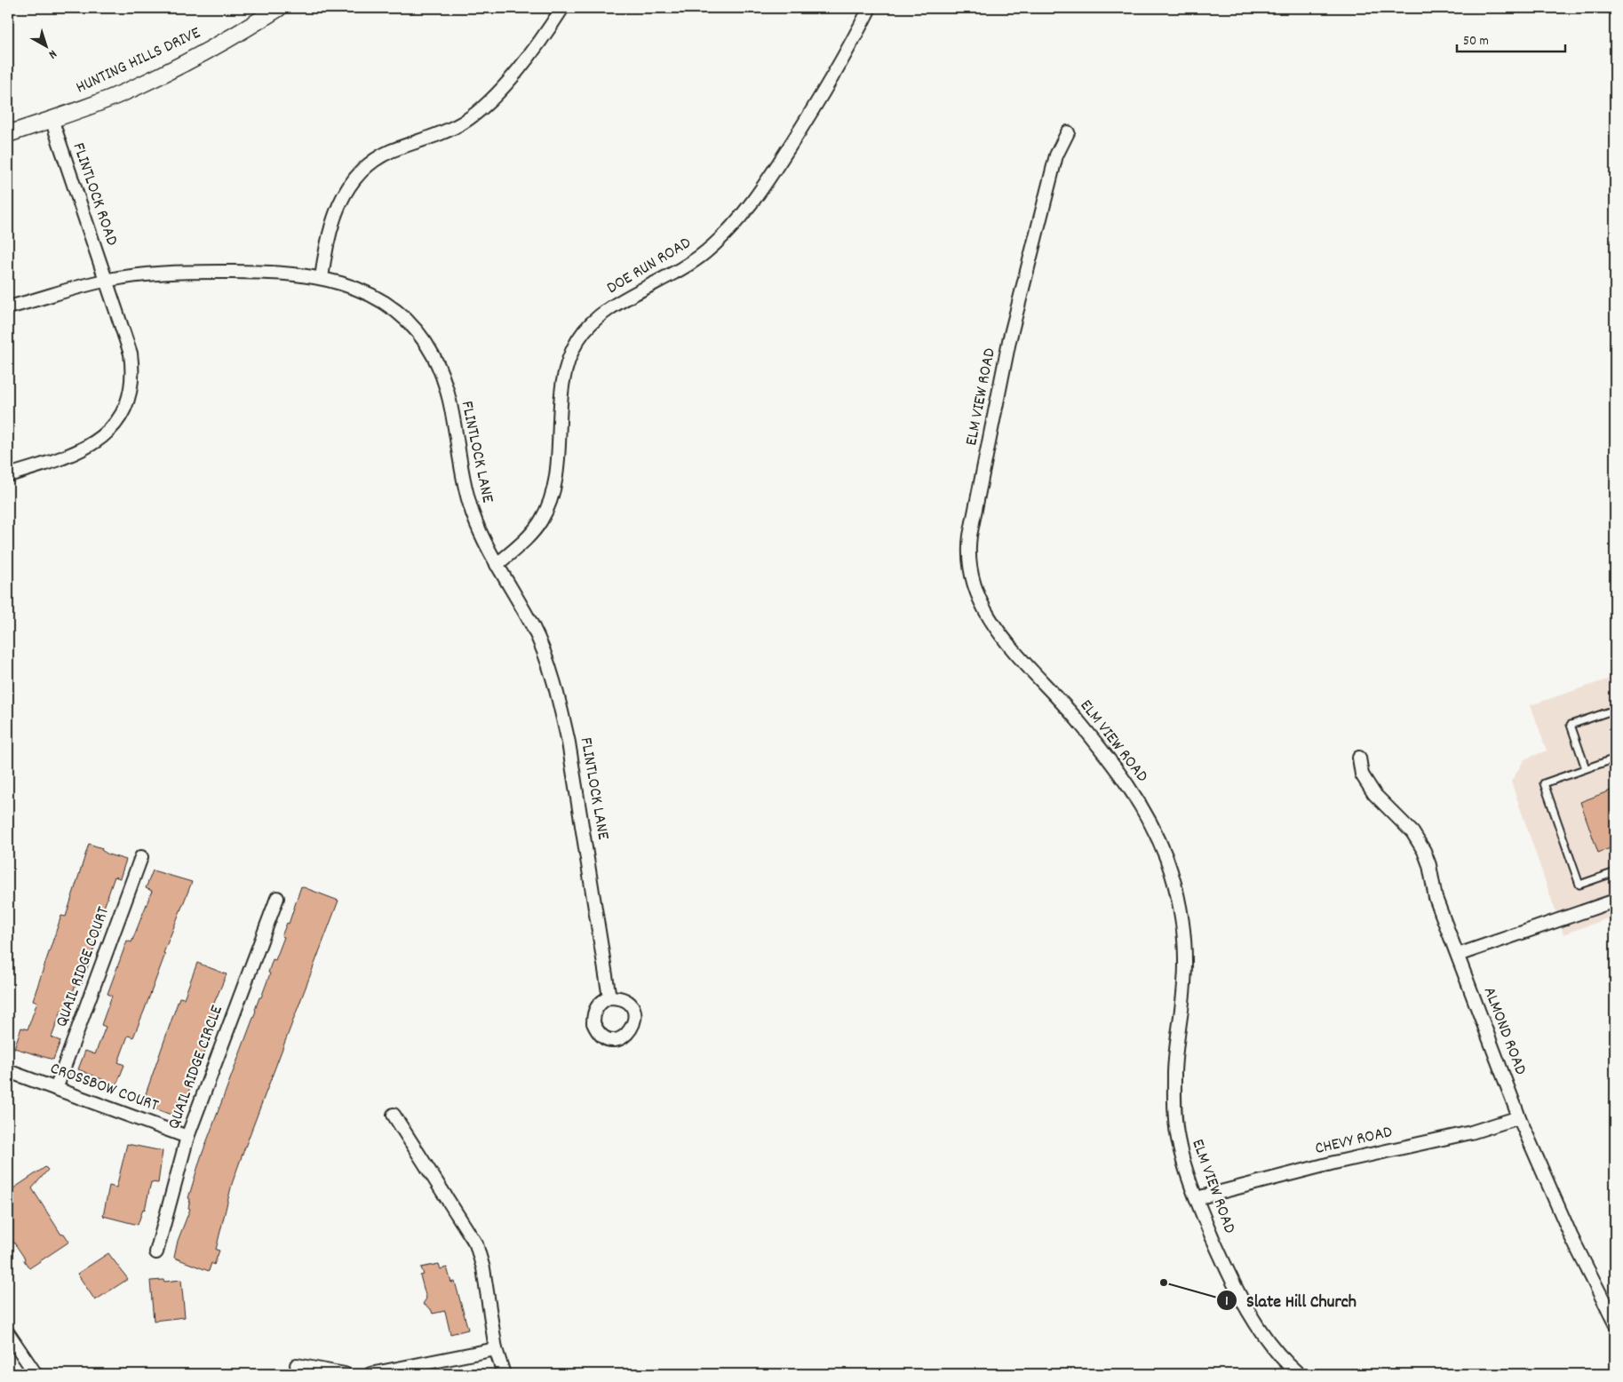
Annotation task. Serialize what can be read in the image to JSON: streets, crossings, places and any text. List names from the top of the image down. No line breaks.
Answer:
{"streets":{"street":["HUNTING HILLS DRIVE","FLINTLOCK ROAD","DOE RUN ROAD","ELM VIEW ROAD","FLINTLOCK LANE","QUAIL RIDGE COURT","ALMOND ROAD","QUAIL RIDGE CIRCLE","CROSSBOW COURT","CHEVY ROAD"]},"crossings":[["HUNTING HILLS DRIVE","FLINTLOCK ROAD"],["FLINTLOCK ROAD","FLINTLOCK LANE"],["DOE RUN ROAD","FLINTLOCK LANE"],["ELM VIEW ROAD","CHEVY ROAD"],["QUAIL RIDGE COURT","CROSSBOW COURT"],["ALMOND ROAD","CHEVY ROAD"],["QUAIL RIDGE CIRCLE","CROSSBOW COURT"]],"places":["Slate Hill Church"],"scale_bar":"50 m","north":"bottom right"}
